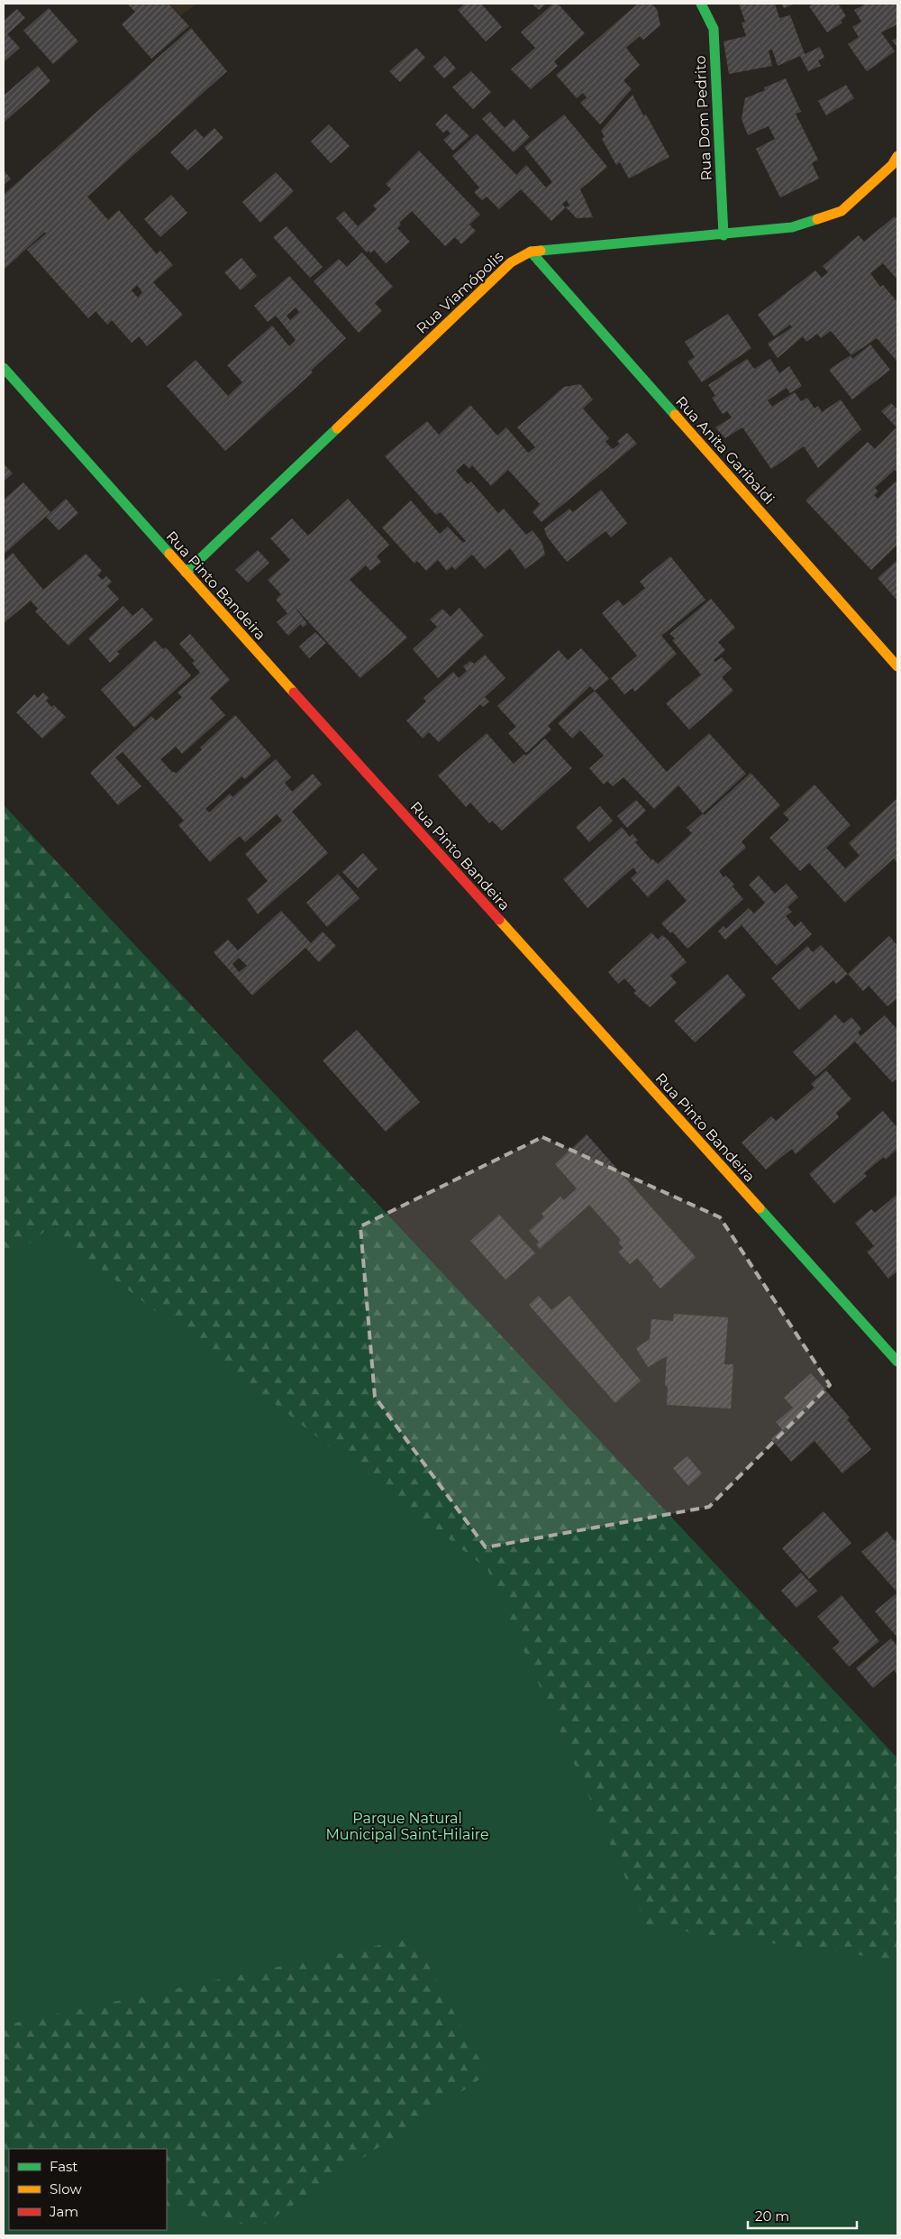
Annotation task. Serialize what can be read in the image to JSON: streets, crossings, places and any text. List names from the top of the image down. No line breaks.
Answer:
{"streets":{"street":["Rua Dom Pedrito","Rua Viamópolis","Rua Anita Garibaldi","Rua Pinto Bandeira"]},"crossings":[["Rua Dom Pedrito","Rua Viamópolis"],["Rua Viamópolis","Rua Anita Garibaldi"],["Rua Viamópolis","Rua Pinto Bandeira"]],"parks":["Parque Natural Municipal Saint-Hilaire"],"legend":["Fast","Slow","Jam"],"scale_bar":"20 m"}
